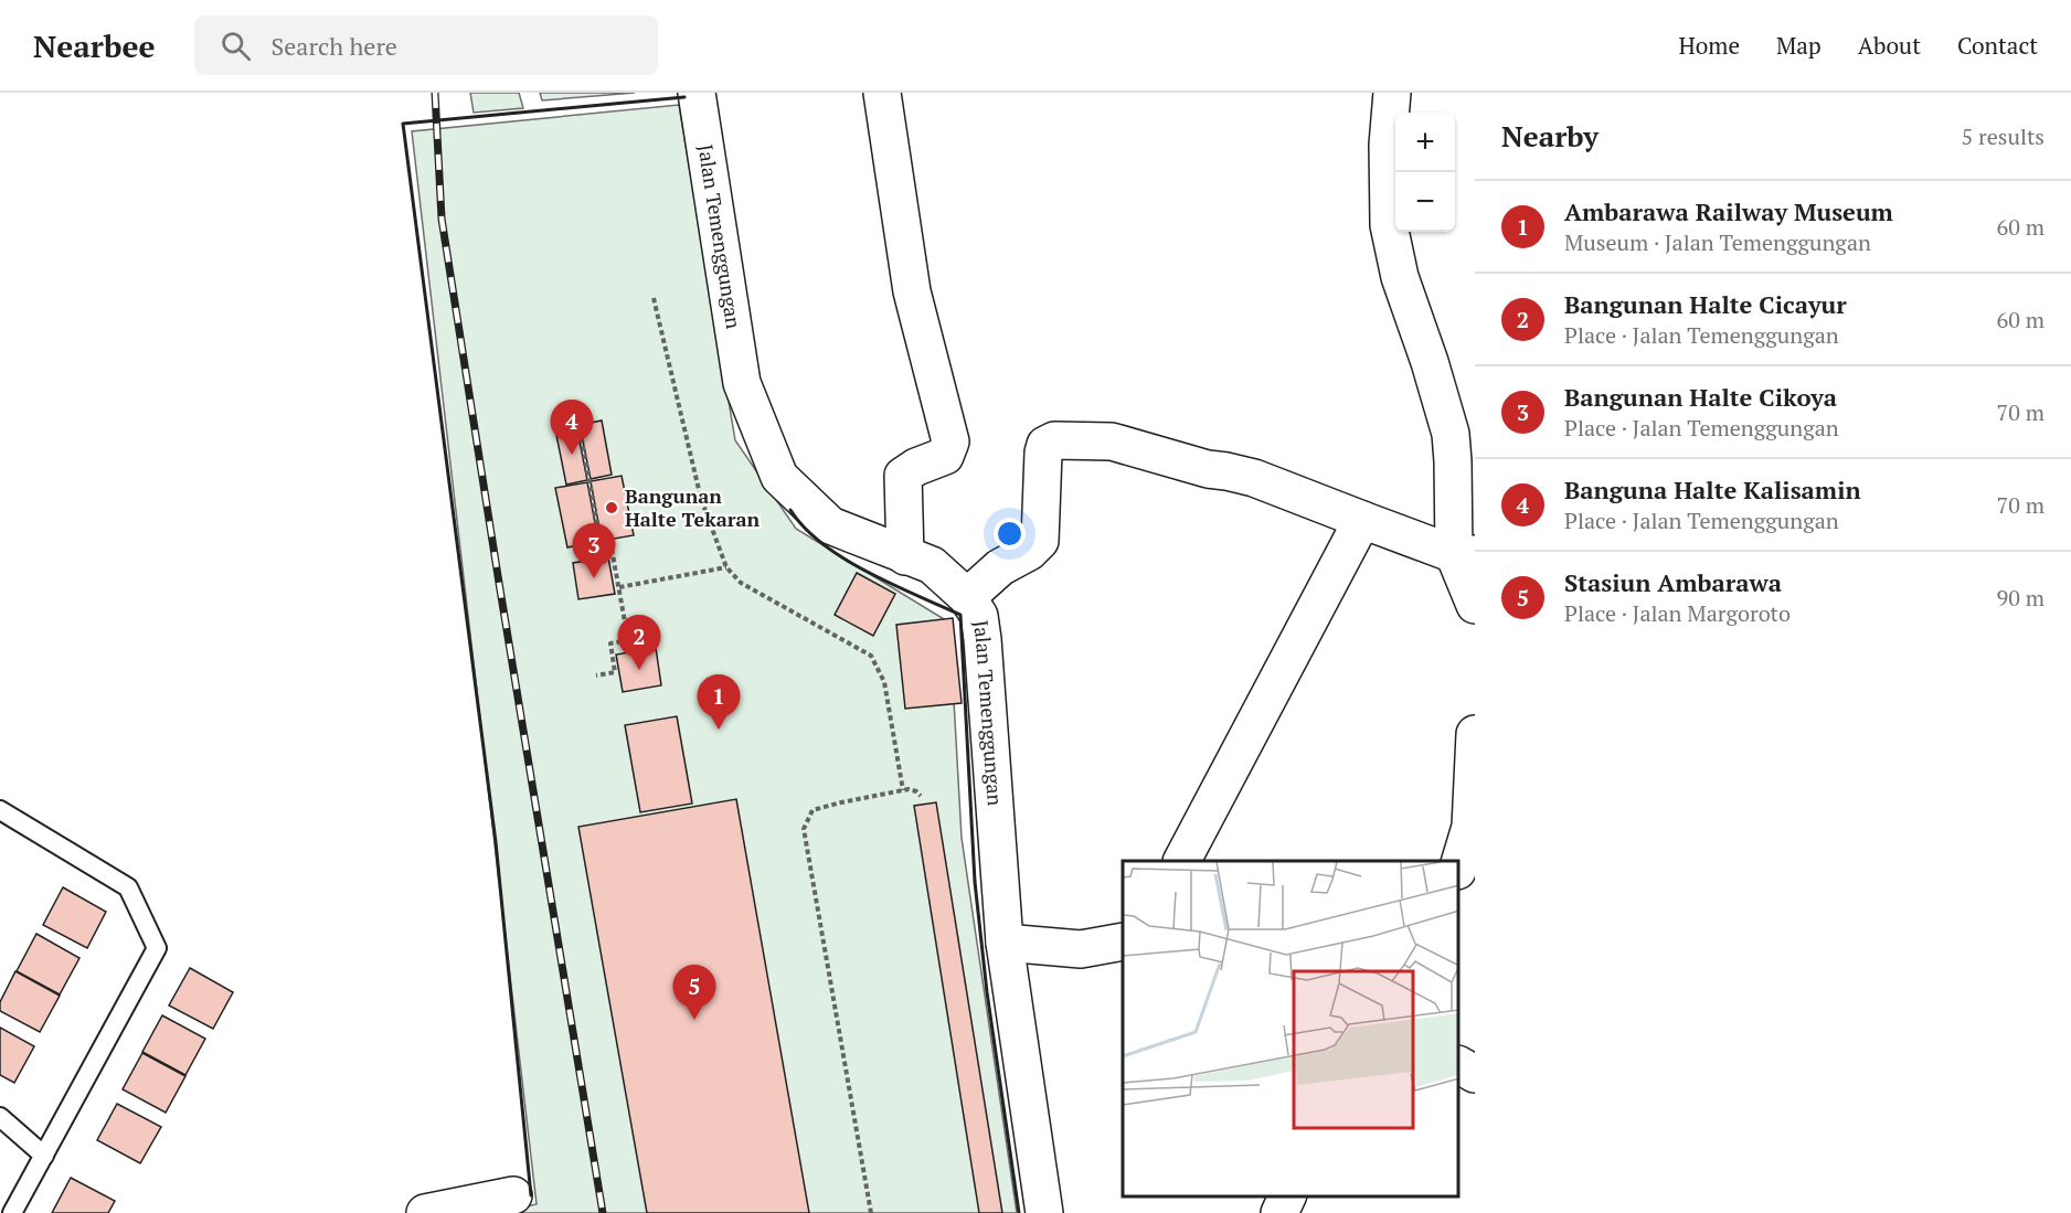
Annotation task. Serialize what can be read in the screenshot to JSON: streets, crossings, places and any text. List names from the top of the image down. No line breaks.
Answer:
{"streets":{"street":["Jalan Temenggungan"]},"places":["Bangunan Halte Tekaran"],"page":{"header":"Nearbee","search":"Search here","nav":["Home","Map","About","Contact"],"heading":["Nearby","5 results"],"map_buttons":["+","−"],"list":[{"mark":"1","name":"Ambarawa Railway Museum","note":"Museum · Jalan Temenggungan","value":"60 m"},{"mark":"2","name":"Bangunan Halte Cicayur","note":"Place · Jalan Temenggungan","value":"60 m"},{"mark":"3","name":"Bangunan Halte Cikoya","note":"Place · Jalan Temenggungan","value":"70 m"},{"mark":"4","name":"Banguna Halte Kalisamin","note":"Place · Jalan Temenggungan","value":"70 m"},{"mark":"5","name":"Stasiun Ambarawa","note":"Place · Jalan Margoroto","value":"90 m"}],"pins":["4","3","2","1","5"]}}
